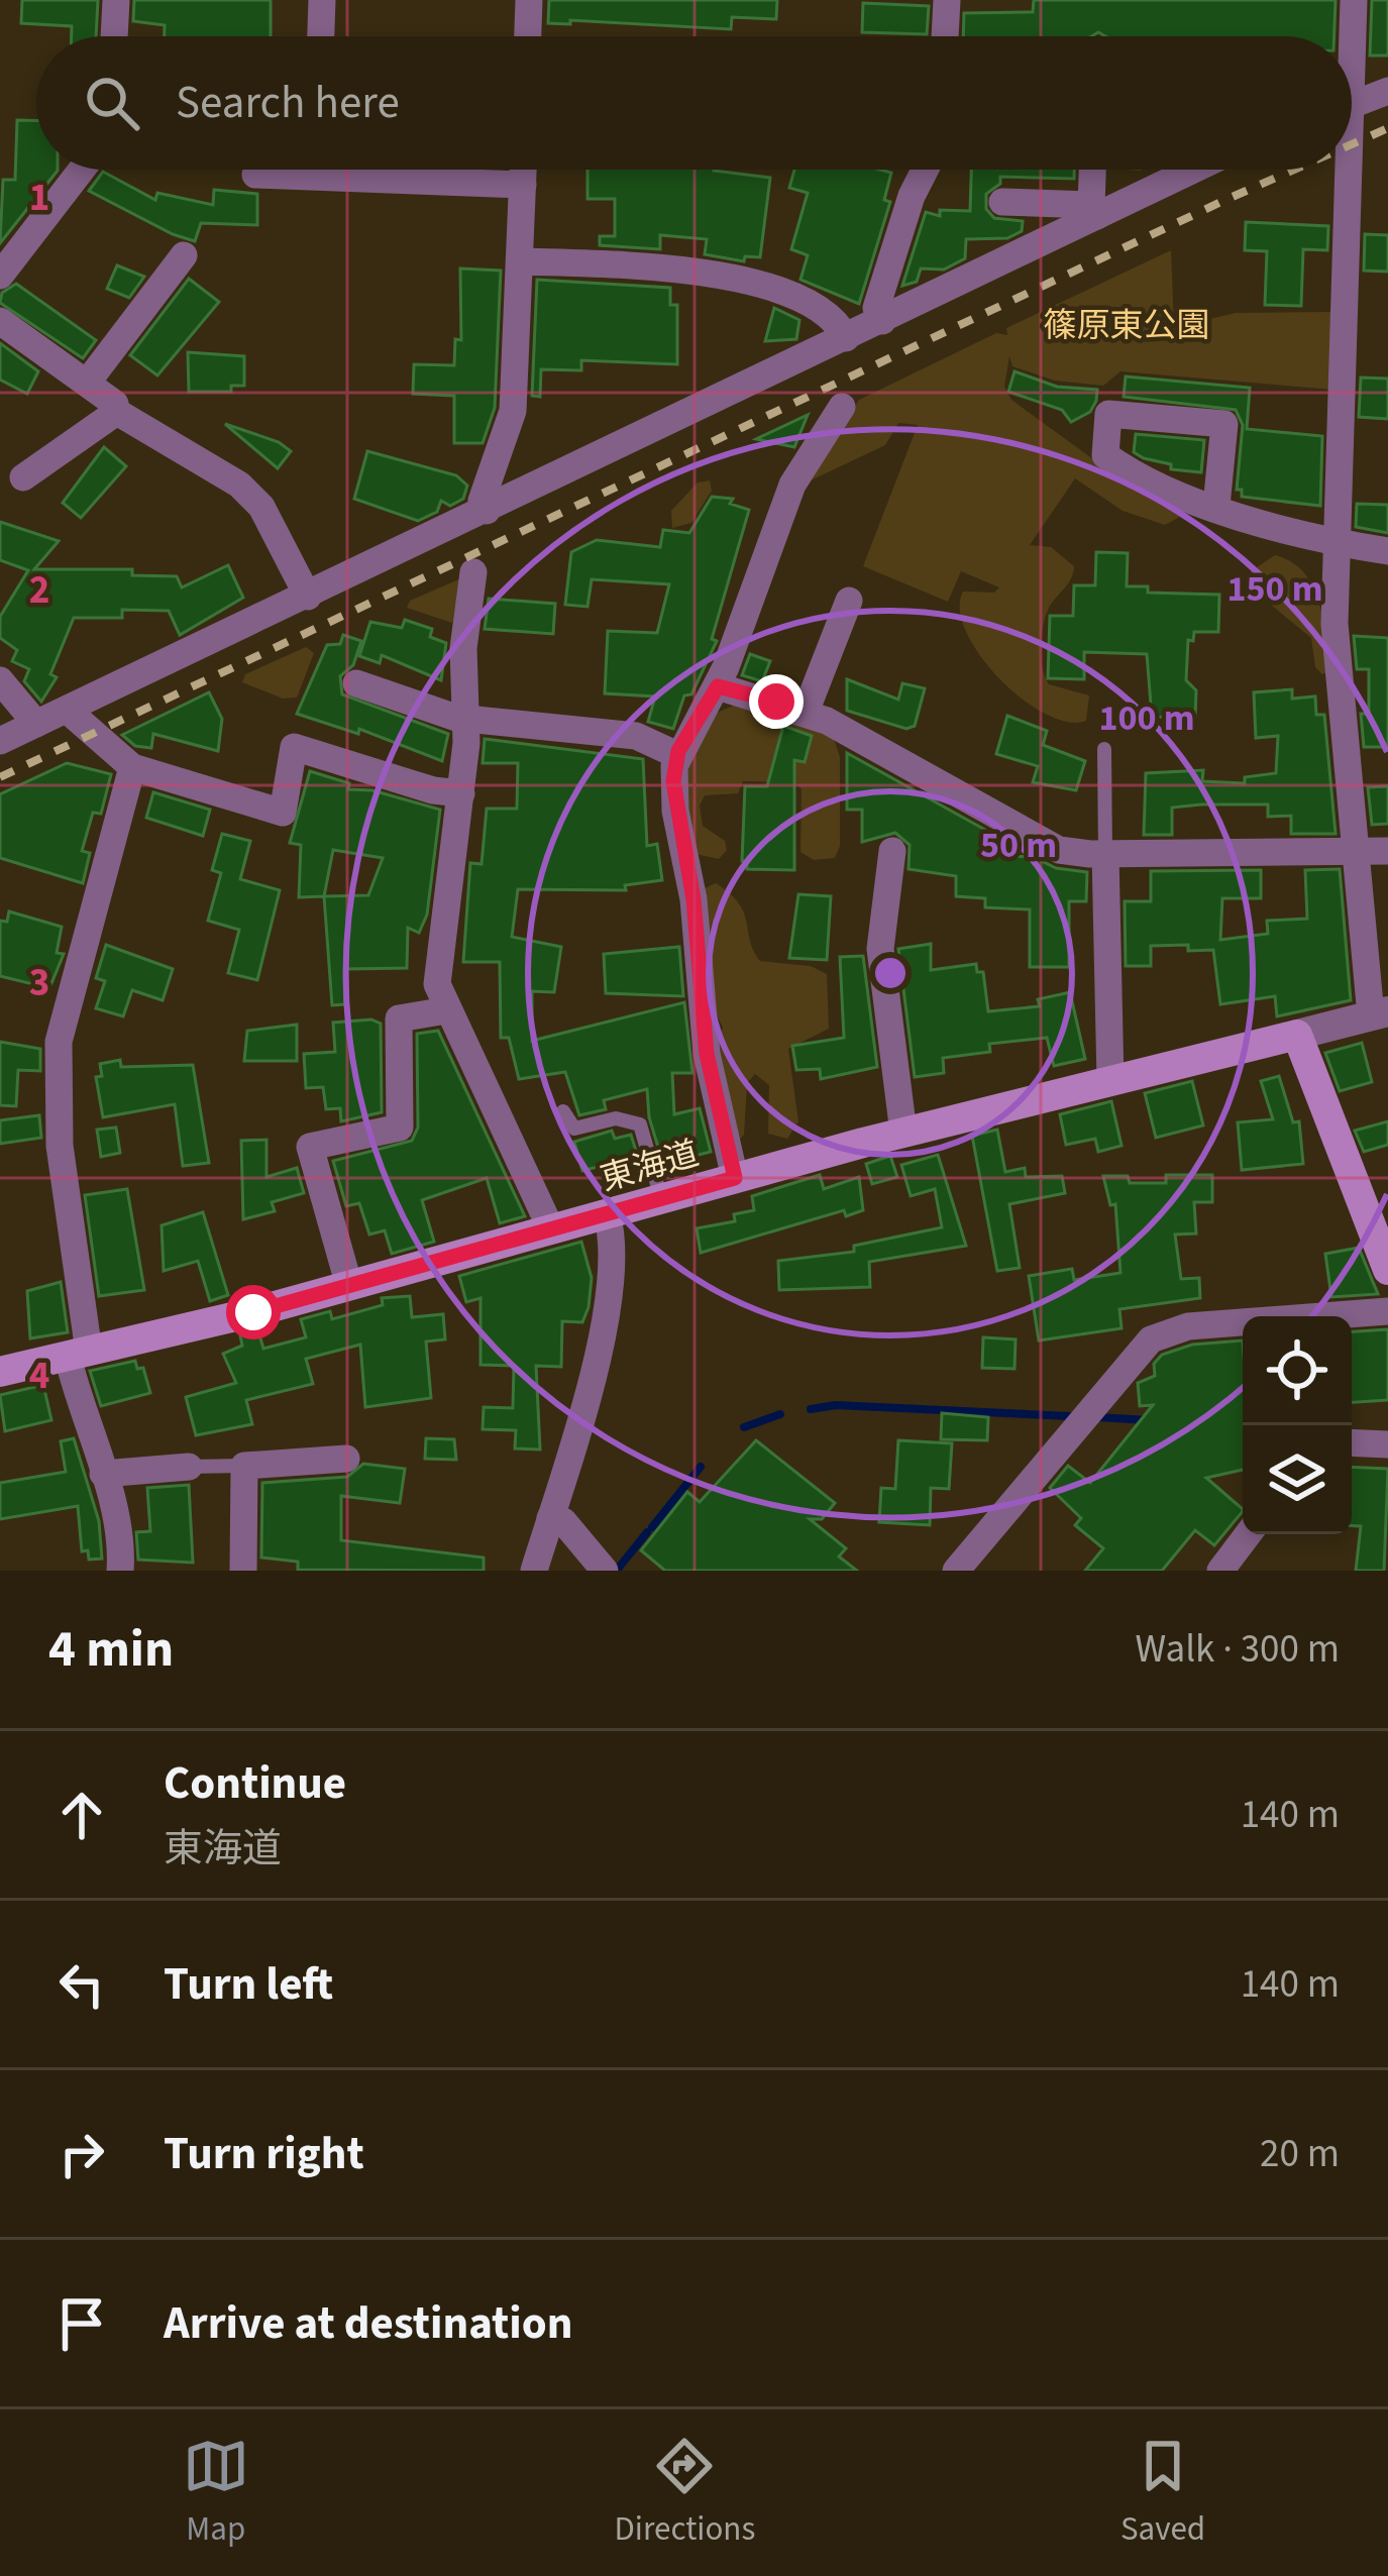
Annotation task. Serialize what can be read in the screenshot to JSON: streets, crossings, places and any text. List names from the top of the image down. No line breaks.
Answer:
{"streets":{"main road":["東海道"]},"parks":["篠原東公園"],"page":{"search":"Search here","heading":["4 min","Walk · 300 m"],"list":[["Continue","東海道","140 m"],["Turn left","140 m"],["Turn right","20 m"],"Arrive at destination"],"nav":["Map","Directions","Saved"]},"grid":{"rows":["1","2","3","4"]},"rings":["150 m","100 m","50 m"]}
